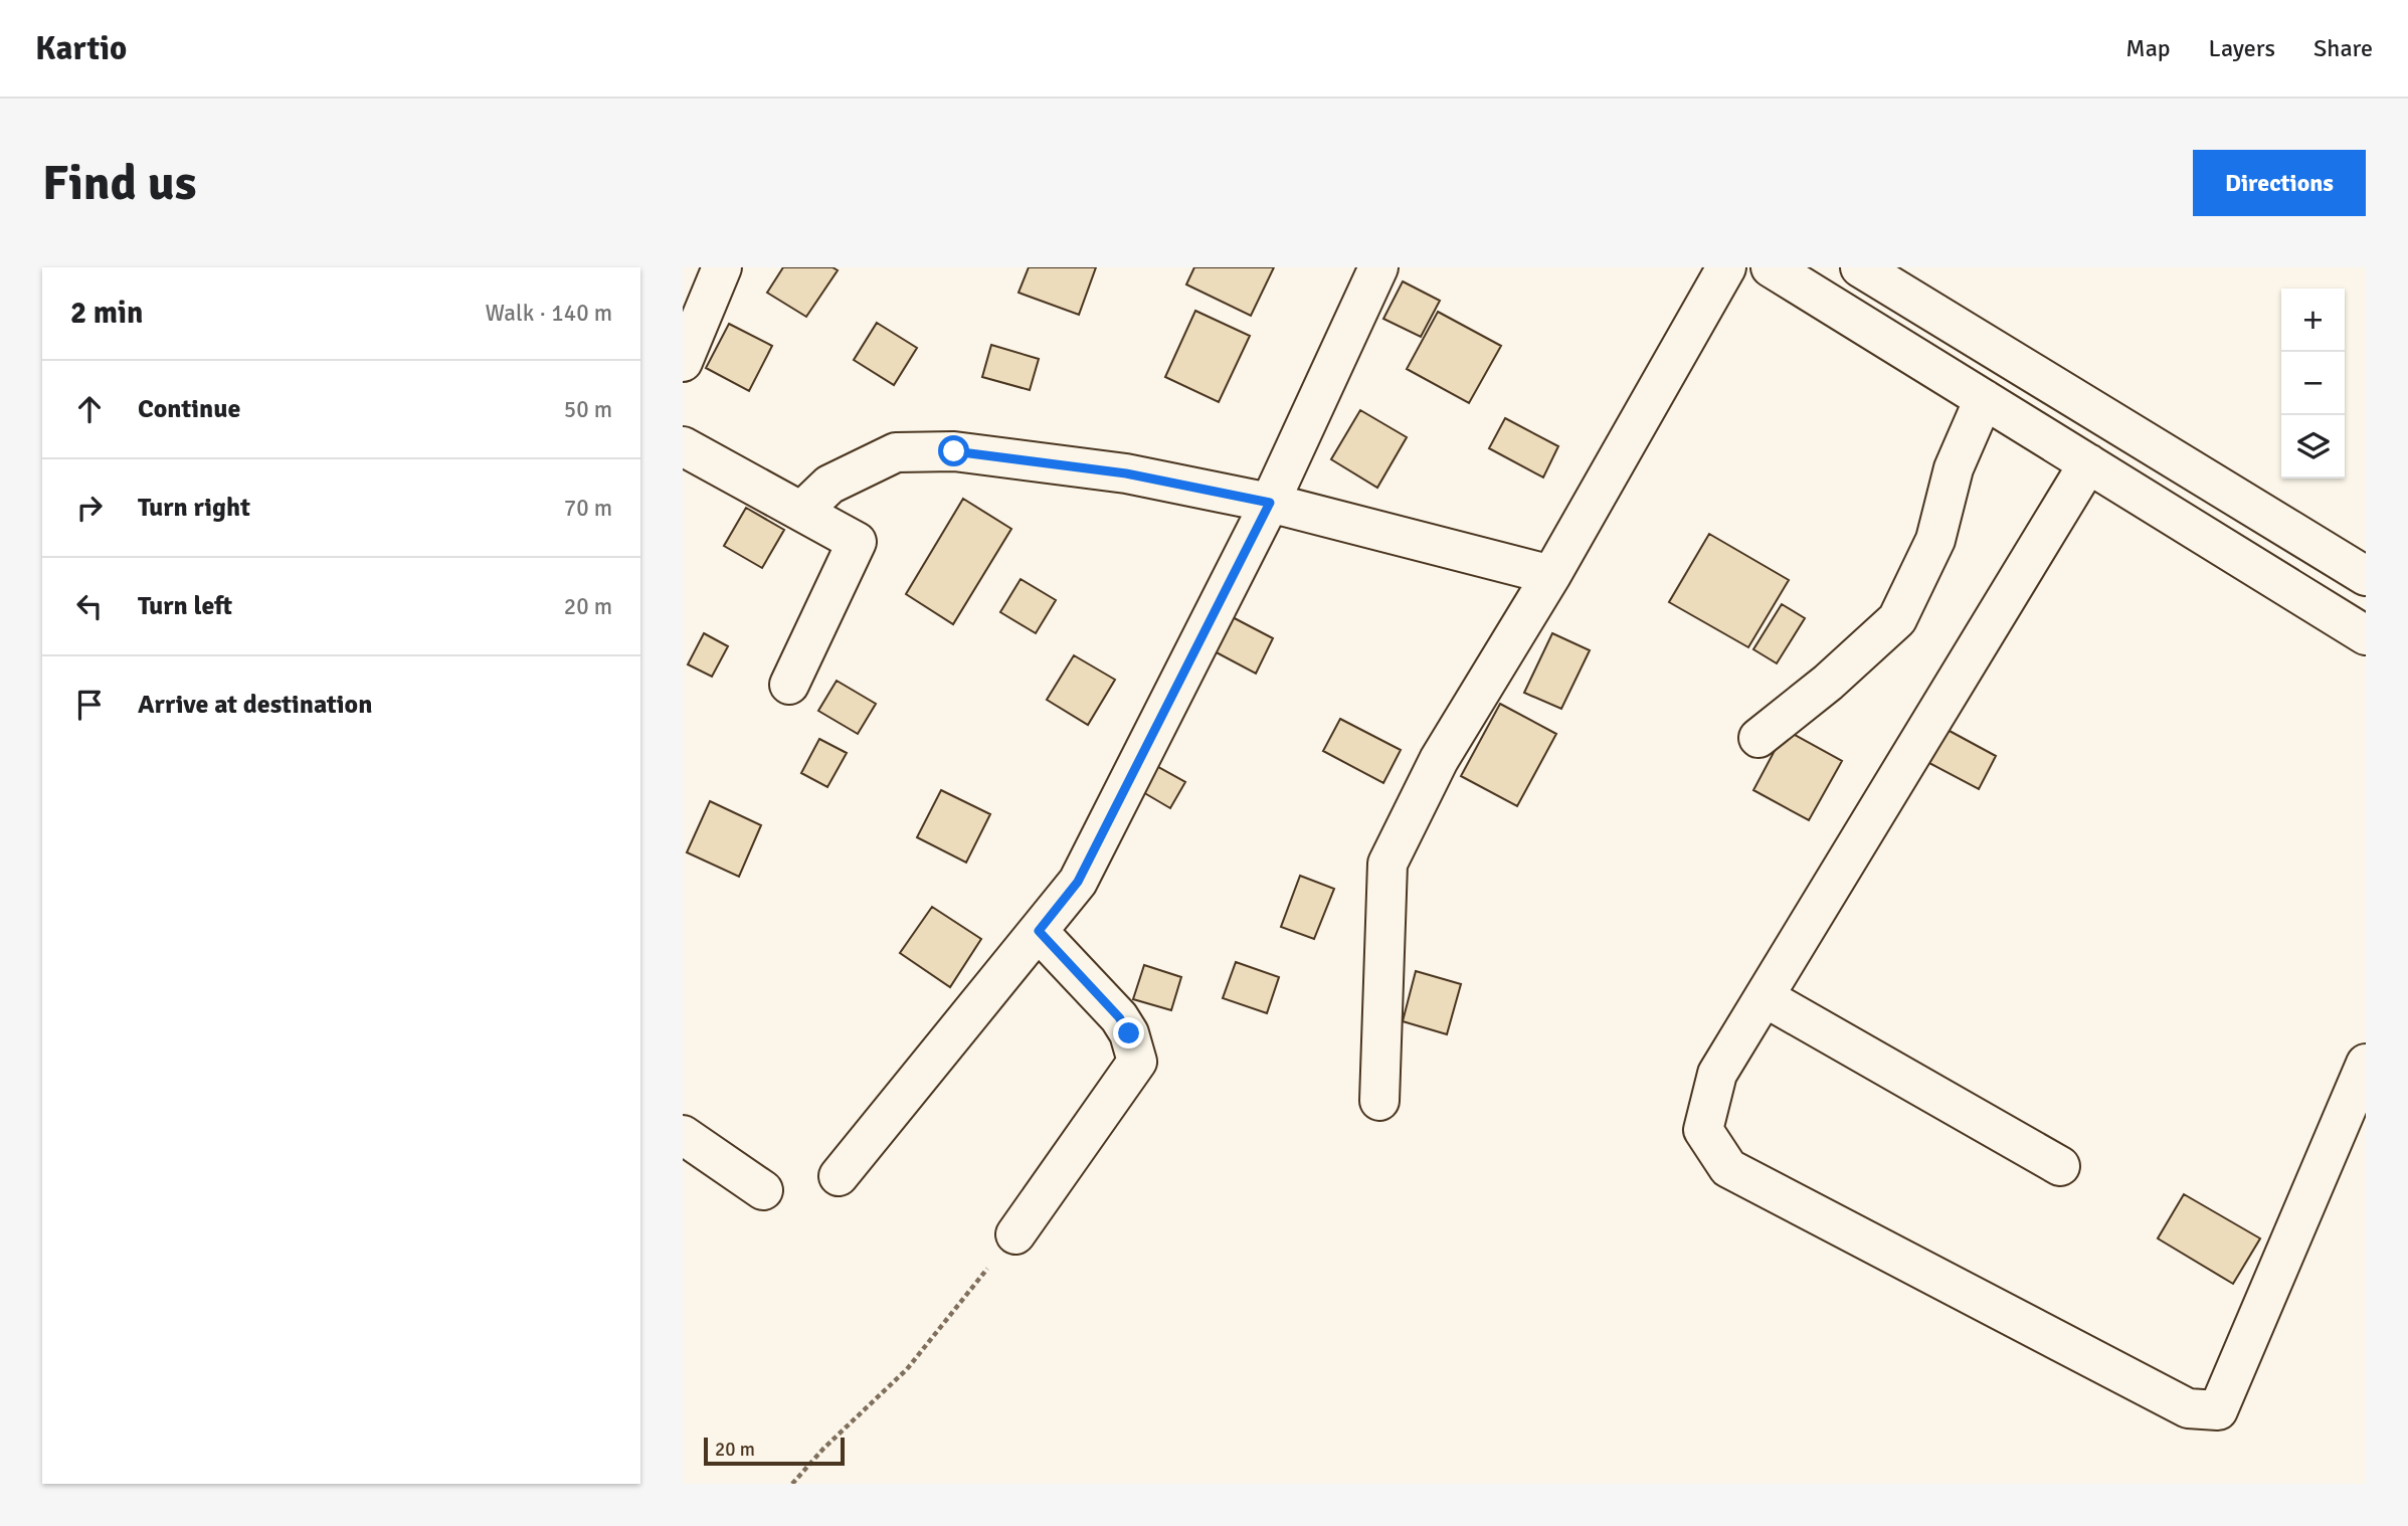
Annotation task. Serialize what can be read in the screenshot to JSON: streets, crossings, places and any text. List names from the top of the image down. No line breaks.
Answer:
{"scale_bar":"20 m","page":{"header":"Kartio","nav":["Map","Layers","Share"],"buttons":"Directions","title":"Find us","heading":["2 min","Walk · 140 m"],"map_buttons":["+","−"],"list":[["Continue","50 m"],["Turn right","70 m"],["Turn left","20 m"],"Arrive at destination"],"scale":"20 m"}}
